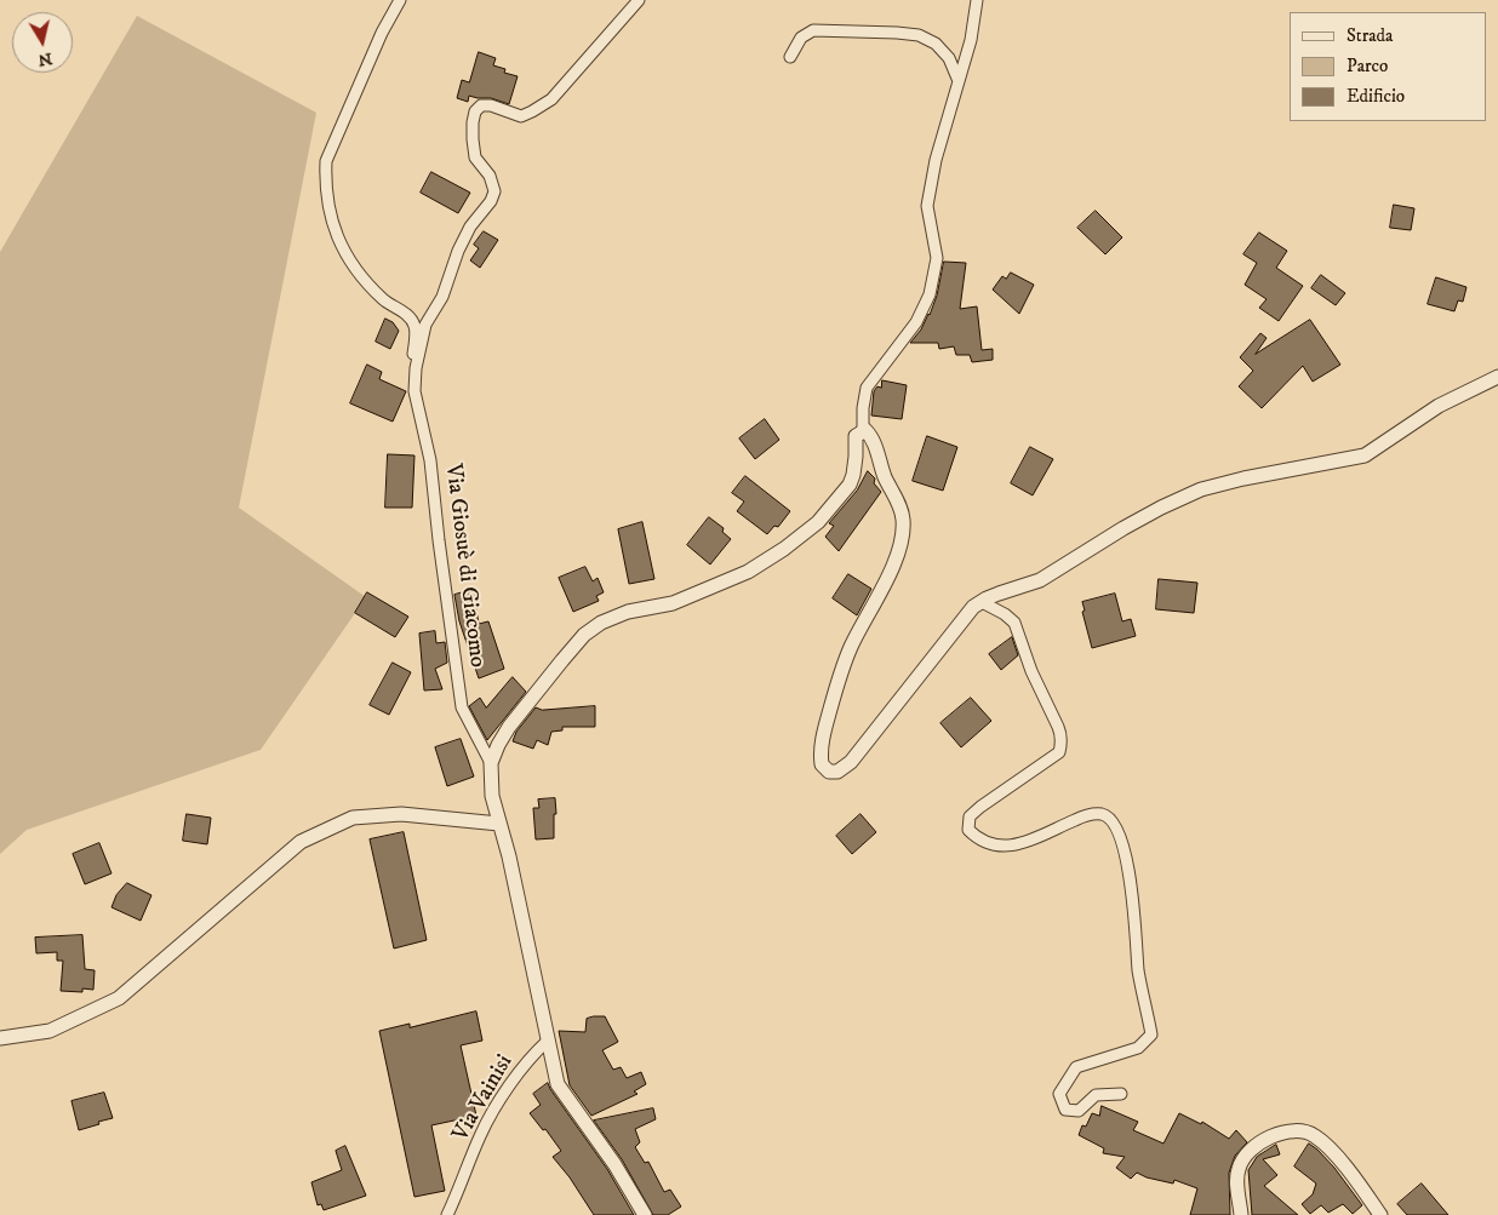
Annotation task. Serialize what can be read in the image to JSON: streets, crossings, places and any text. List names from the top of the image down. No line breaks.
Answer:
{"streets":{"street":["Via Giosuè di Giacomo","Via Vainisi"]},"legend":["Strada","Parco","Edificio"],"north":"bottom"}
